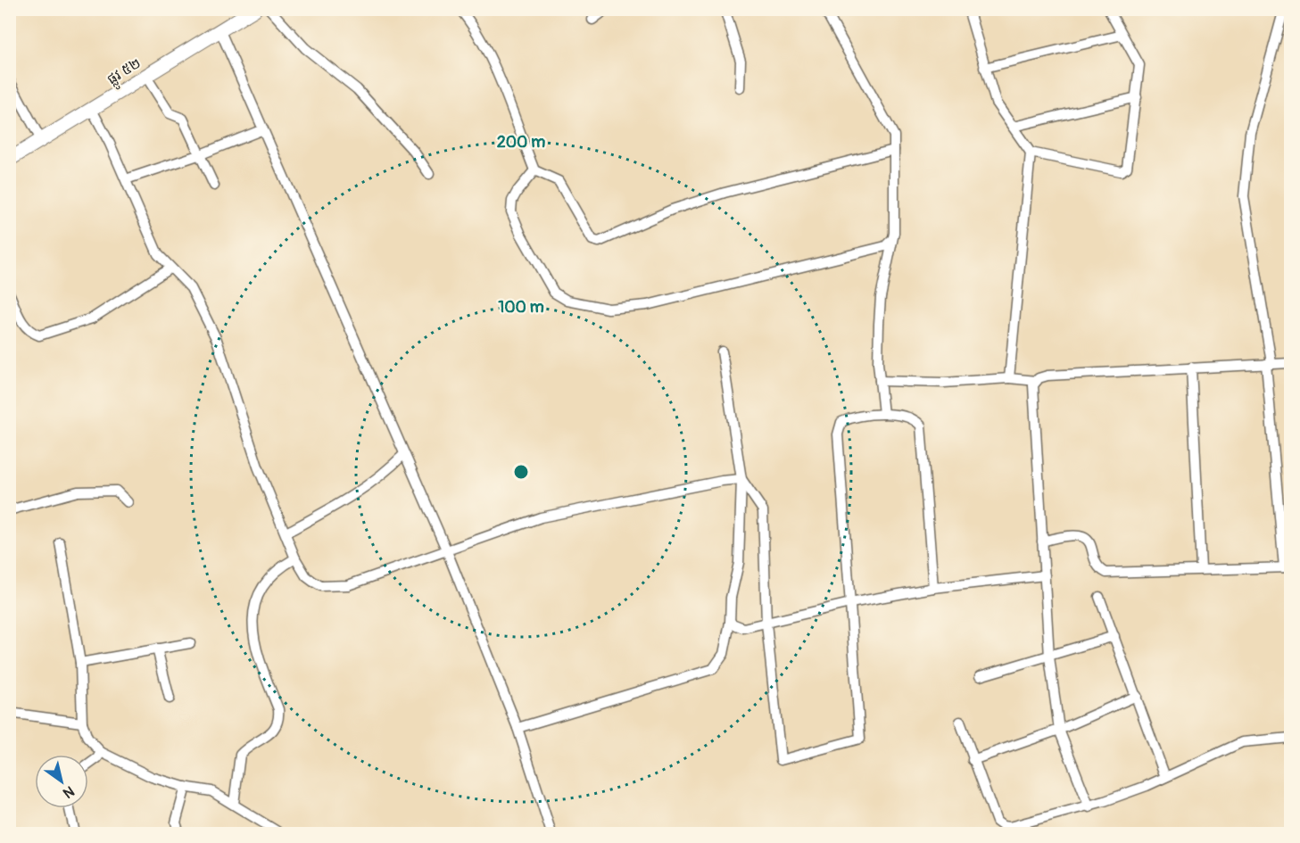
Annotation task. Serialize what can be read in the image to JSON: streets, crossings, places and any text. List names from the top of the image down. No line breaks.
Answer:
{"streets":{"street":["ផ្លូវ ៥២"]},"north":"bottom right","rings":["200 m","100 m"]}
